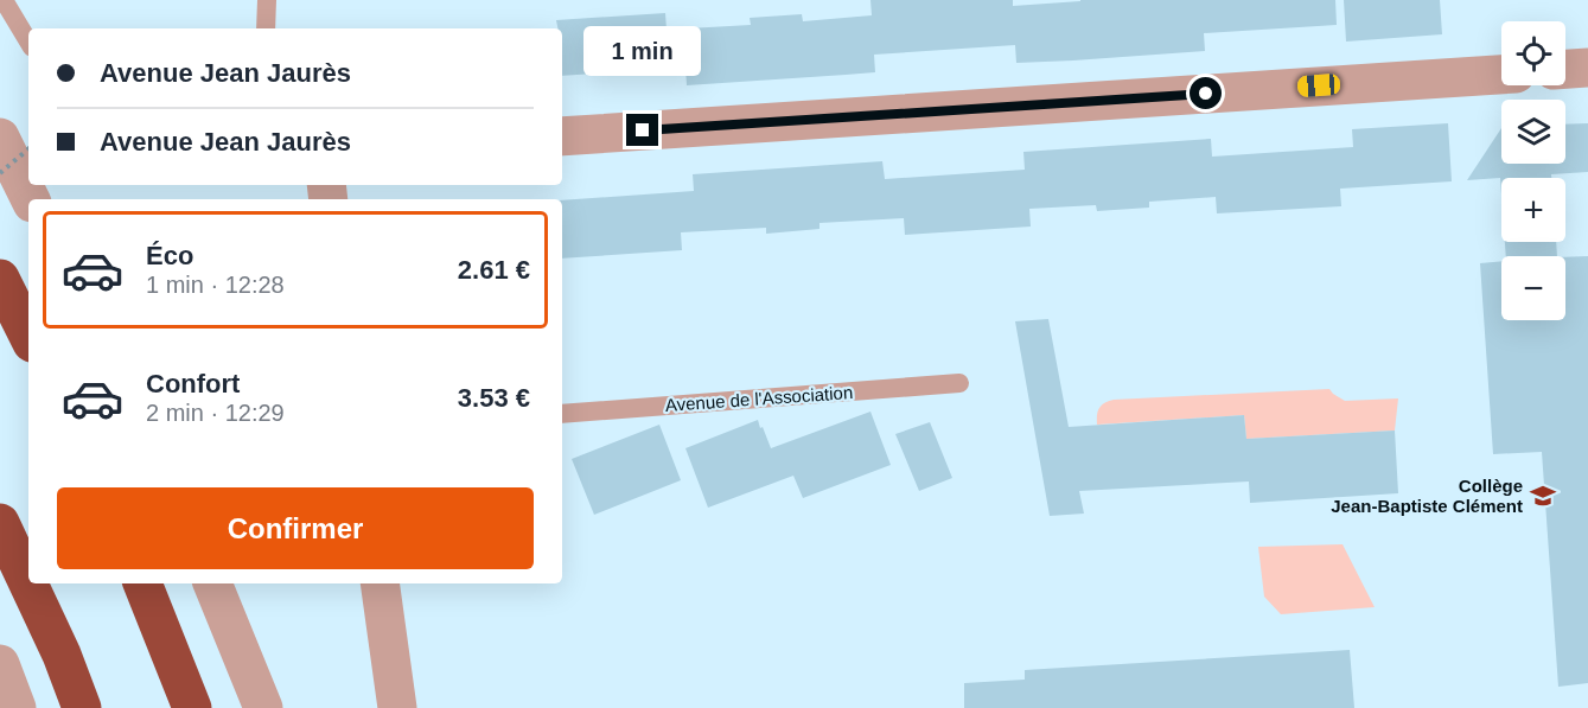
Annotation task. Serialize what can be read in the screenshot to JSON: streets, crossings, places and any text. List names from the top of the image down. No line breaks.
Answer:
{"streets":{"lane":["Avenue de l'Association"]},"places":{"school or university":["Collège Jean-Baptiste Clément"]},"page":{"map_buttons":["+","−"],"bubble":"1 min","banner":["Avenue Jean Jaurès","Avenue Jean Jaurès"],"list":[{"name":"Éco","note":"1 min · 12:28","value":"2.61 €"},{"name":"Confort","note":"2 min · 12:29","value":"3.53 €"}],"buttons":"Confirmer"}}
